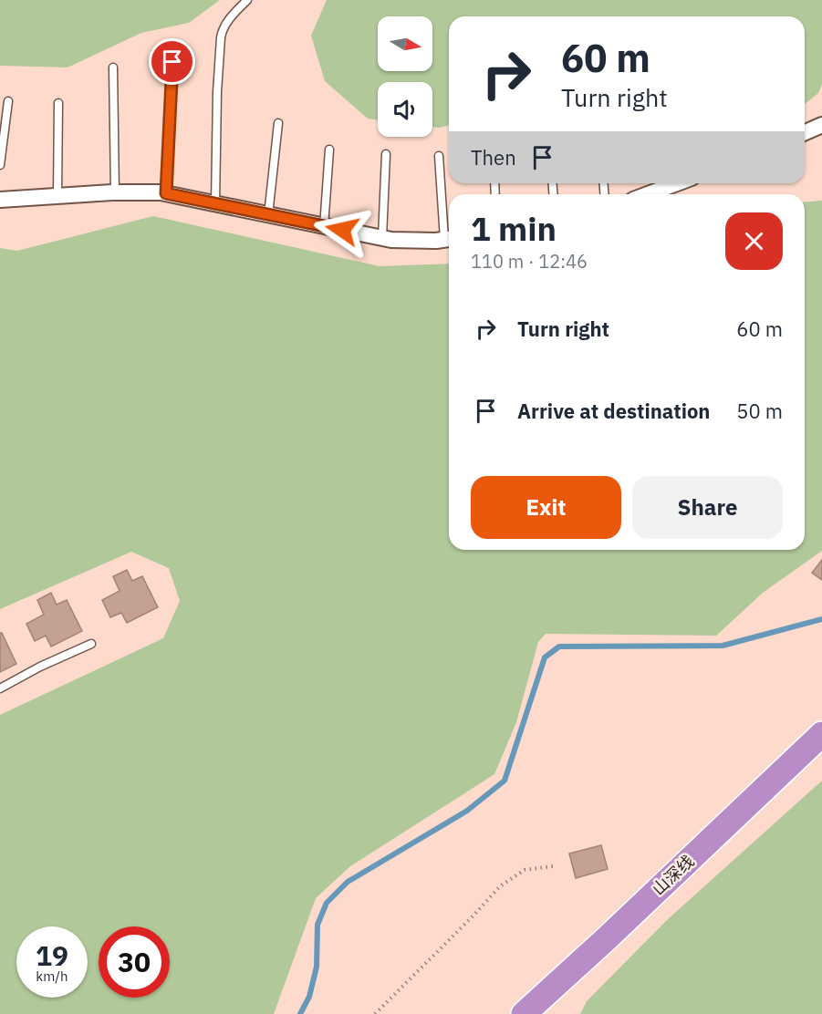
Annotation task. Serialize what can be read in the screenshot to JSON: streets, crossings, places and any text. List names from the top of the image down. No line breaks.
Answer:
{"streets":{"highway":["山深线"]},"north":"right","page":{"turn":["60 m","Turn right"],"then":"Then","heading":["1 min","110 m · 12:46"],"list":[{"name":"Turn right","value":"60 m"},{"name":"Arrive at destination","value":"50 m"}],"buttons":["Exit","Share"],"speed":"19 km/h","limit":"30"}}
